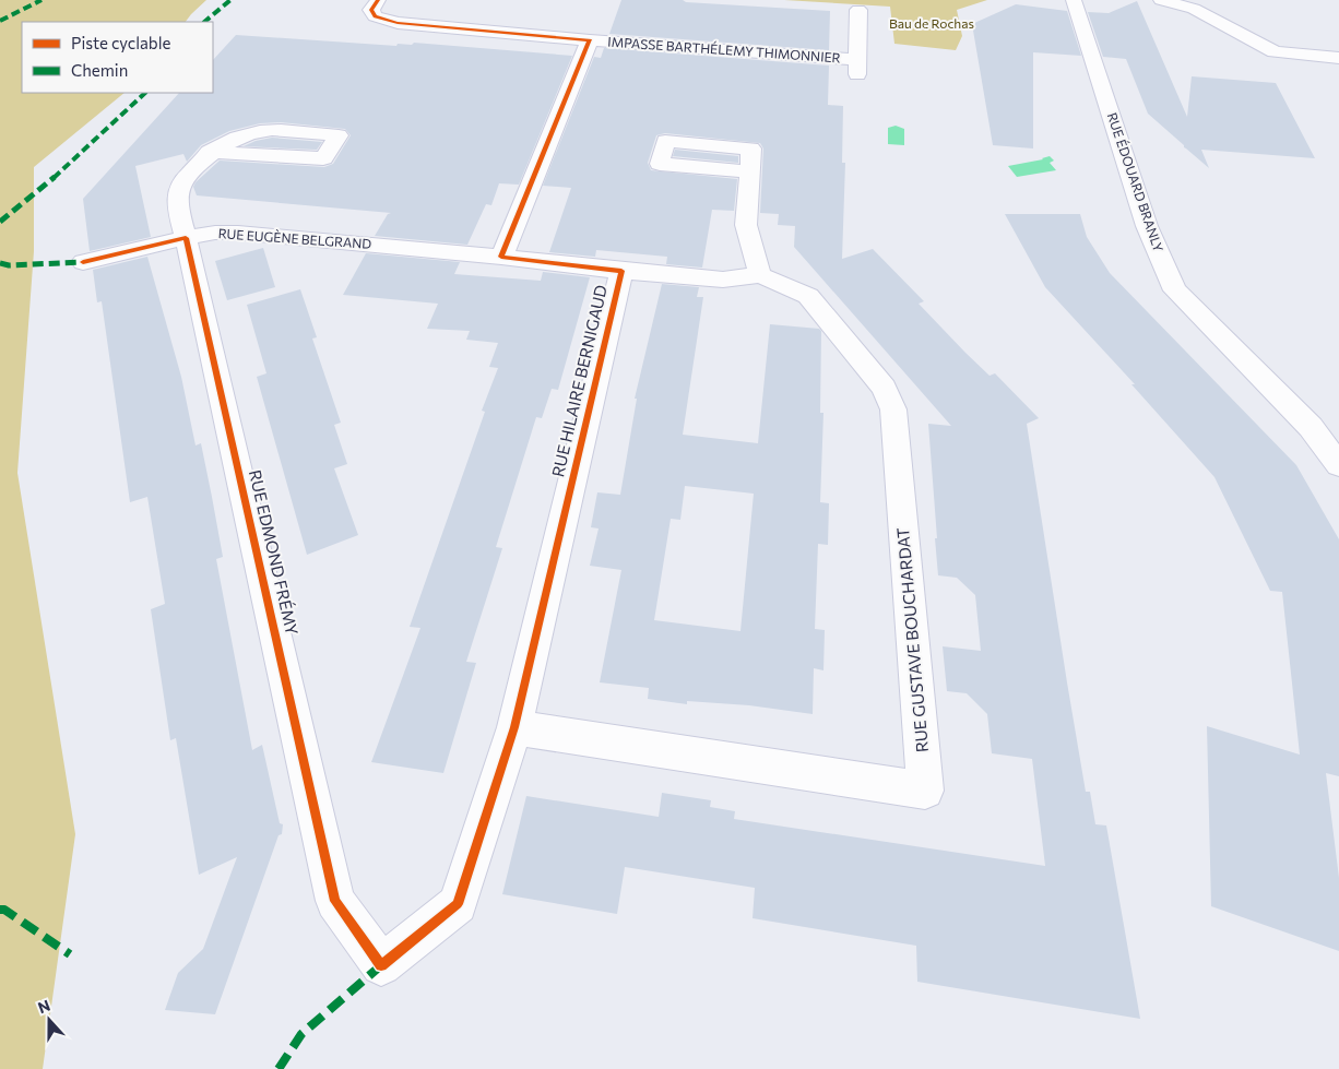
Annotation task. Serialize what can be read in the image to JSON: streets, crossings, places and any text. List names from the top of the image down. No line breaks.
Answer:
{"streets":{"street":["IMPASSE BARTHÉLEMY THIMONNIER","RUE ÉDOUARD BRANLY","RUE EUGÈNE BELGRAND","RUE HILAIRE BERNIGAUD","RUE EDMOND FRÉMY","RUE GUSTAVE BOUCHARDAT"]},"crossings":[["RUE EUGÈNE BELGRAND","RUE HILAIRE BERNIGAUD"],["RUE EUGÈNE BELGRAND","RUE EDMOND FRÉMY"],["RUE HILAIRE BERNIGAUD","RUE EDMOND FRÉMY"],["RUE HILAIRE BERNIGAUD","RUE GUSTAVE BOUCHARDAT"]],"parks":["Bau de Rochas"],"legend":["Piste cyclable","Chemin"],"north":"top"}
